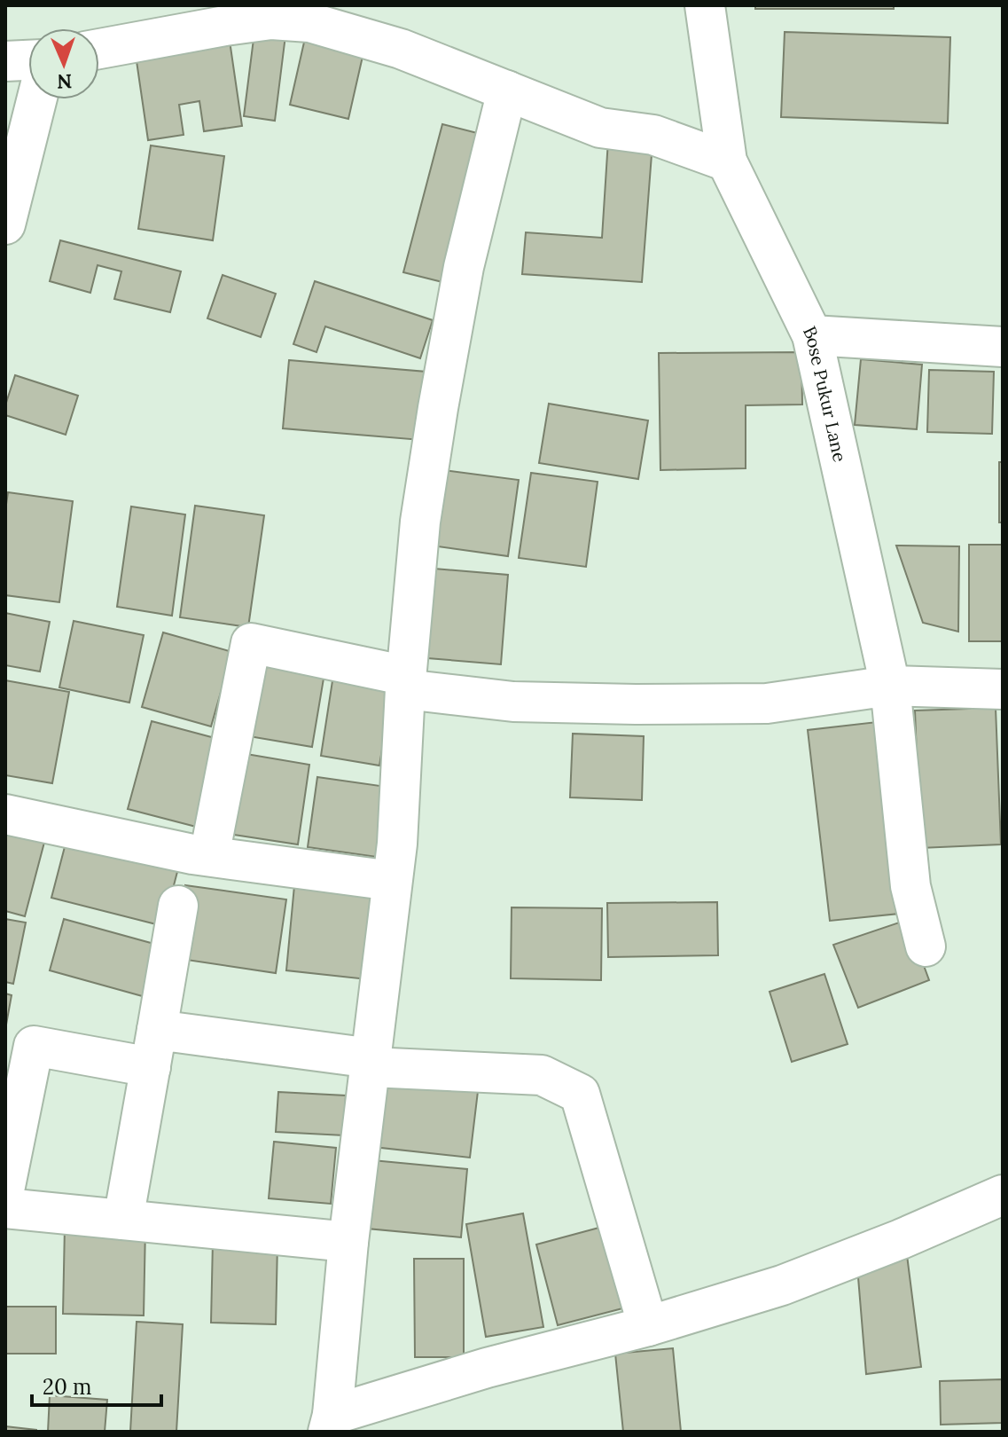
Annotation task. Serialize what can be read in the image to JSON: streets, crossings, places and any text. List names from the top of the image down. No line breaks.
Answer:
{"streets":{"street":["Bose Pukur Lane"]},"scale_bar":"20 m","north":"bottom"}
